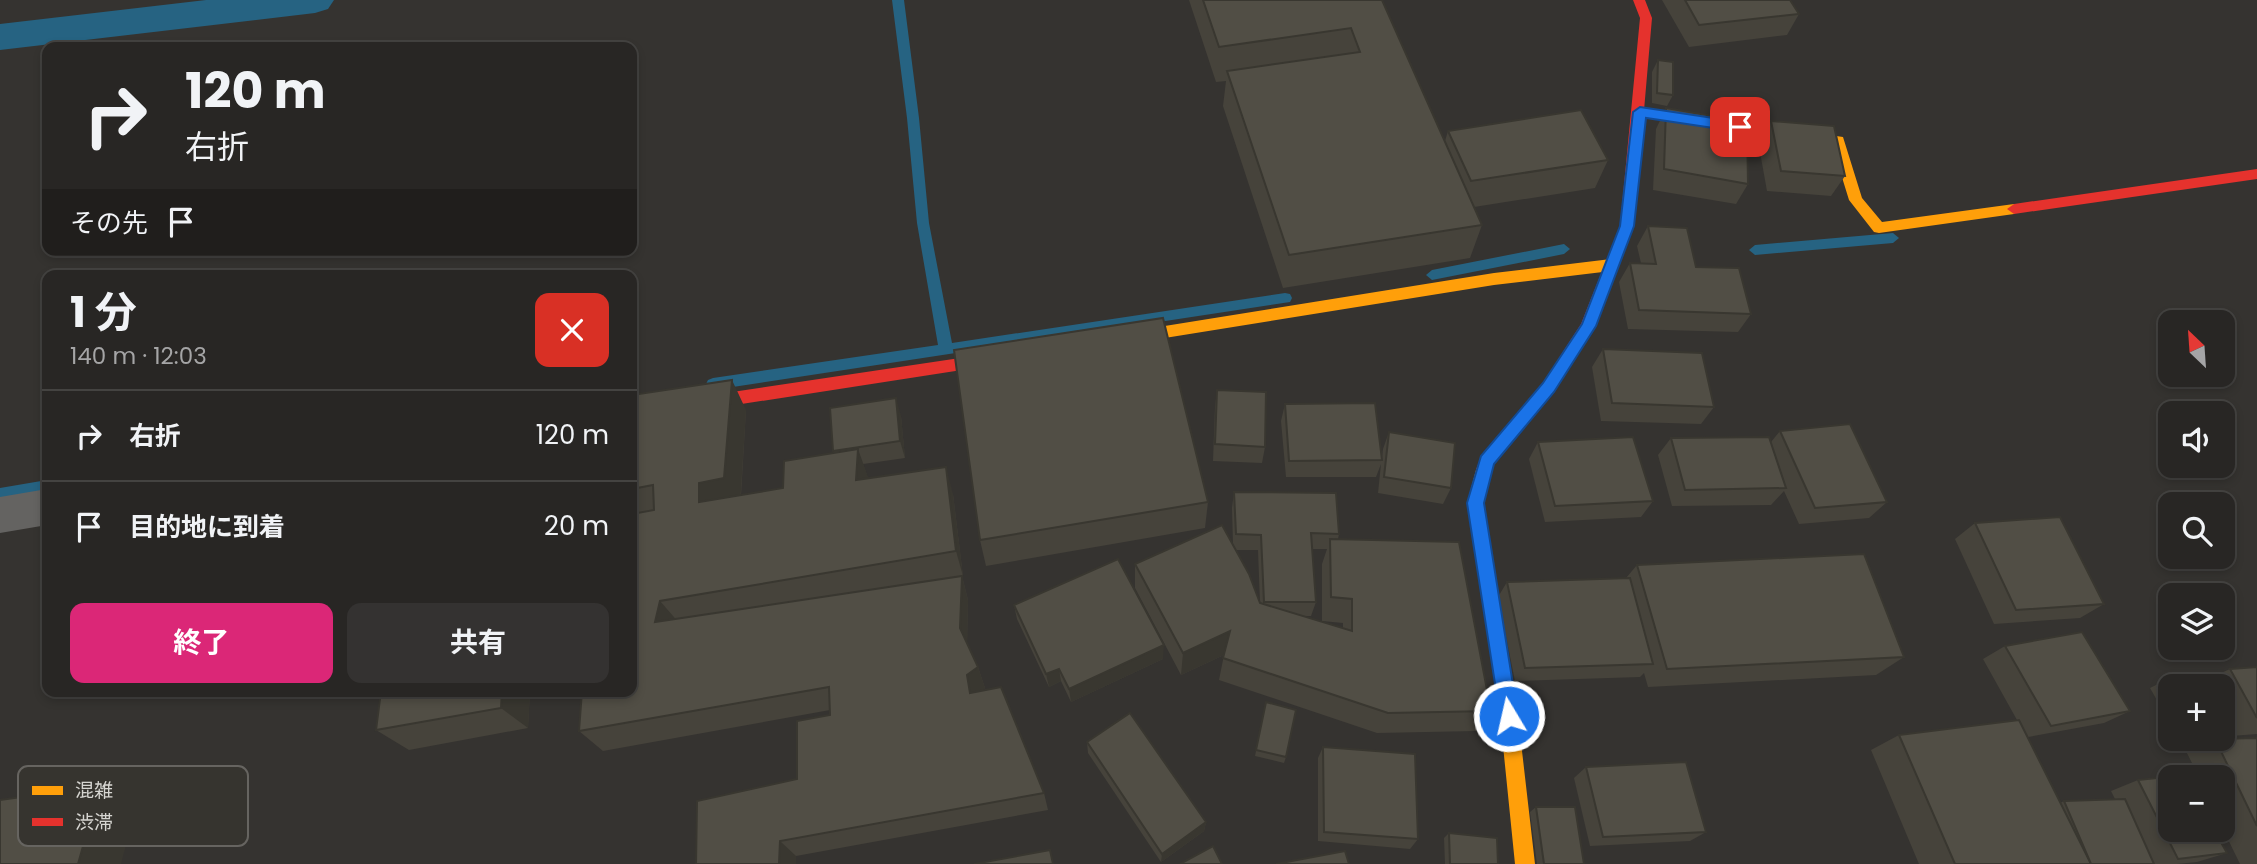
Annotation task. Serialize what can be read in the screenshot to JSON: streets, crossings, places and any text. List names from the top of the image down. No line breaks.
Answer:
{"legend":["混雑","渋滞"],"north":"top left","page":{"turn":["120 m","右折"],"then":"その先","heading":["1 分","140 m · 12:03"],"map_buttons":["+","−"],"list":[{"name":"右折","value":"120 m"},{"name":"目的地に到着","value":"20 m"}],"buttons":["終了","共有"]}}
